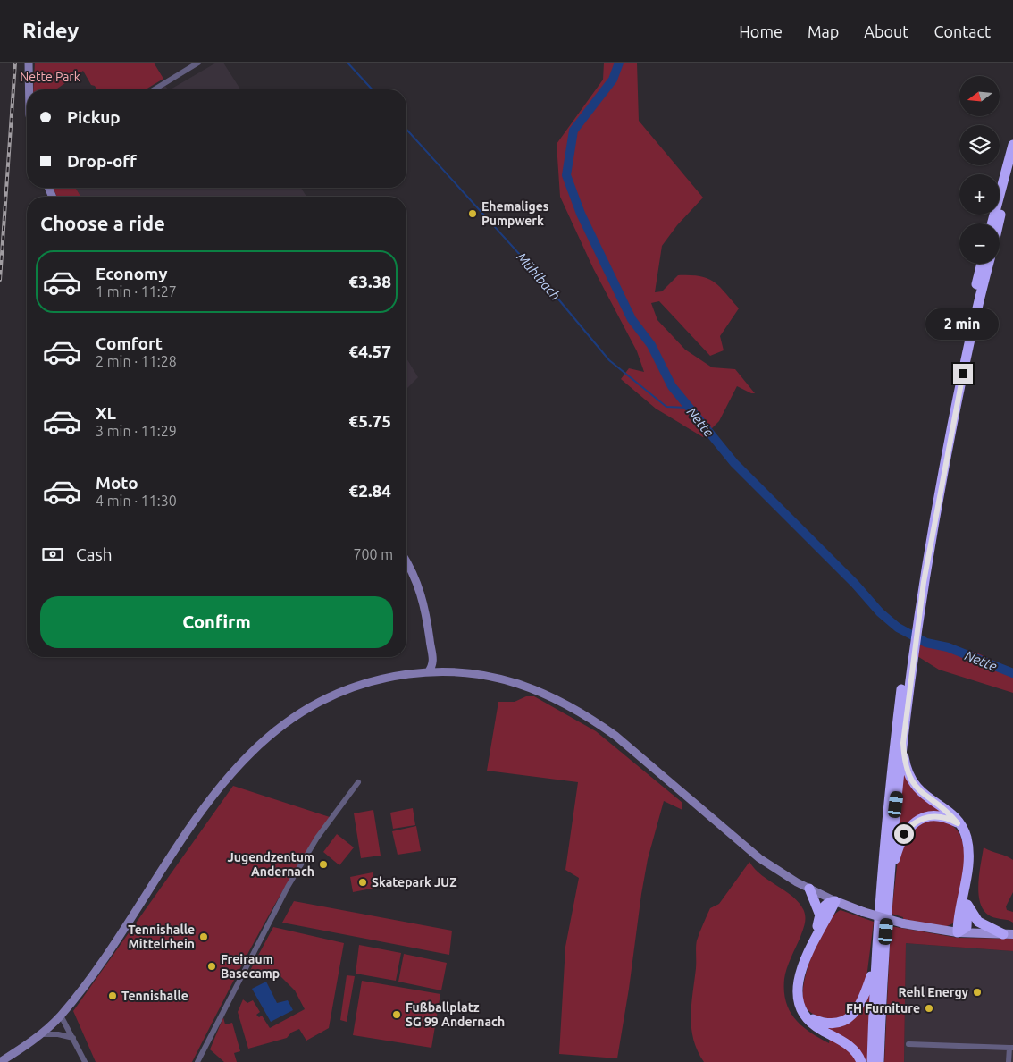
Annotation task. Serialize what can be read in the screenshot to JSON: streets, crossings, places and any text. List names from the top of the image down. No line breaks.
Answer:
{"water":["Mühlbach","Nette"],"parks":["Nette Park"],"places":["Ehemaliges Pumpwerk","Jugendzentum Andernach","Skatepark JUZ","Tennishalle Mittelrhein","Freiraum Basecamp","Rehl Energy","Tennishalle","FH Furniture","Fußballplatz SG 99 Andernach"],"north":"left","page":{"header":"Ridey","nav":["Home","Map","About","Contact"],"map_buttons":["+","−"],"banner":["Pickup","Drop-off"],"heading":"Choose a ride","list":[{"name":"Economy","note":"1 min · 11:27","value":"€3.38"},{"name":"Comfort","note":"2 min · 11:28","value":"€4.57"},{"name":"XL","note":"3 min · 11:29","value":"€5.75"},{"name":"Moto","note":"4 min · 11:30","value":"€2.84"}],"bubble":"2 min","pay":["Cash","700 m"],"buttons":"Confirm"}}
